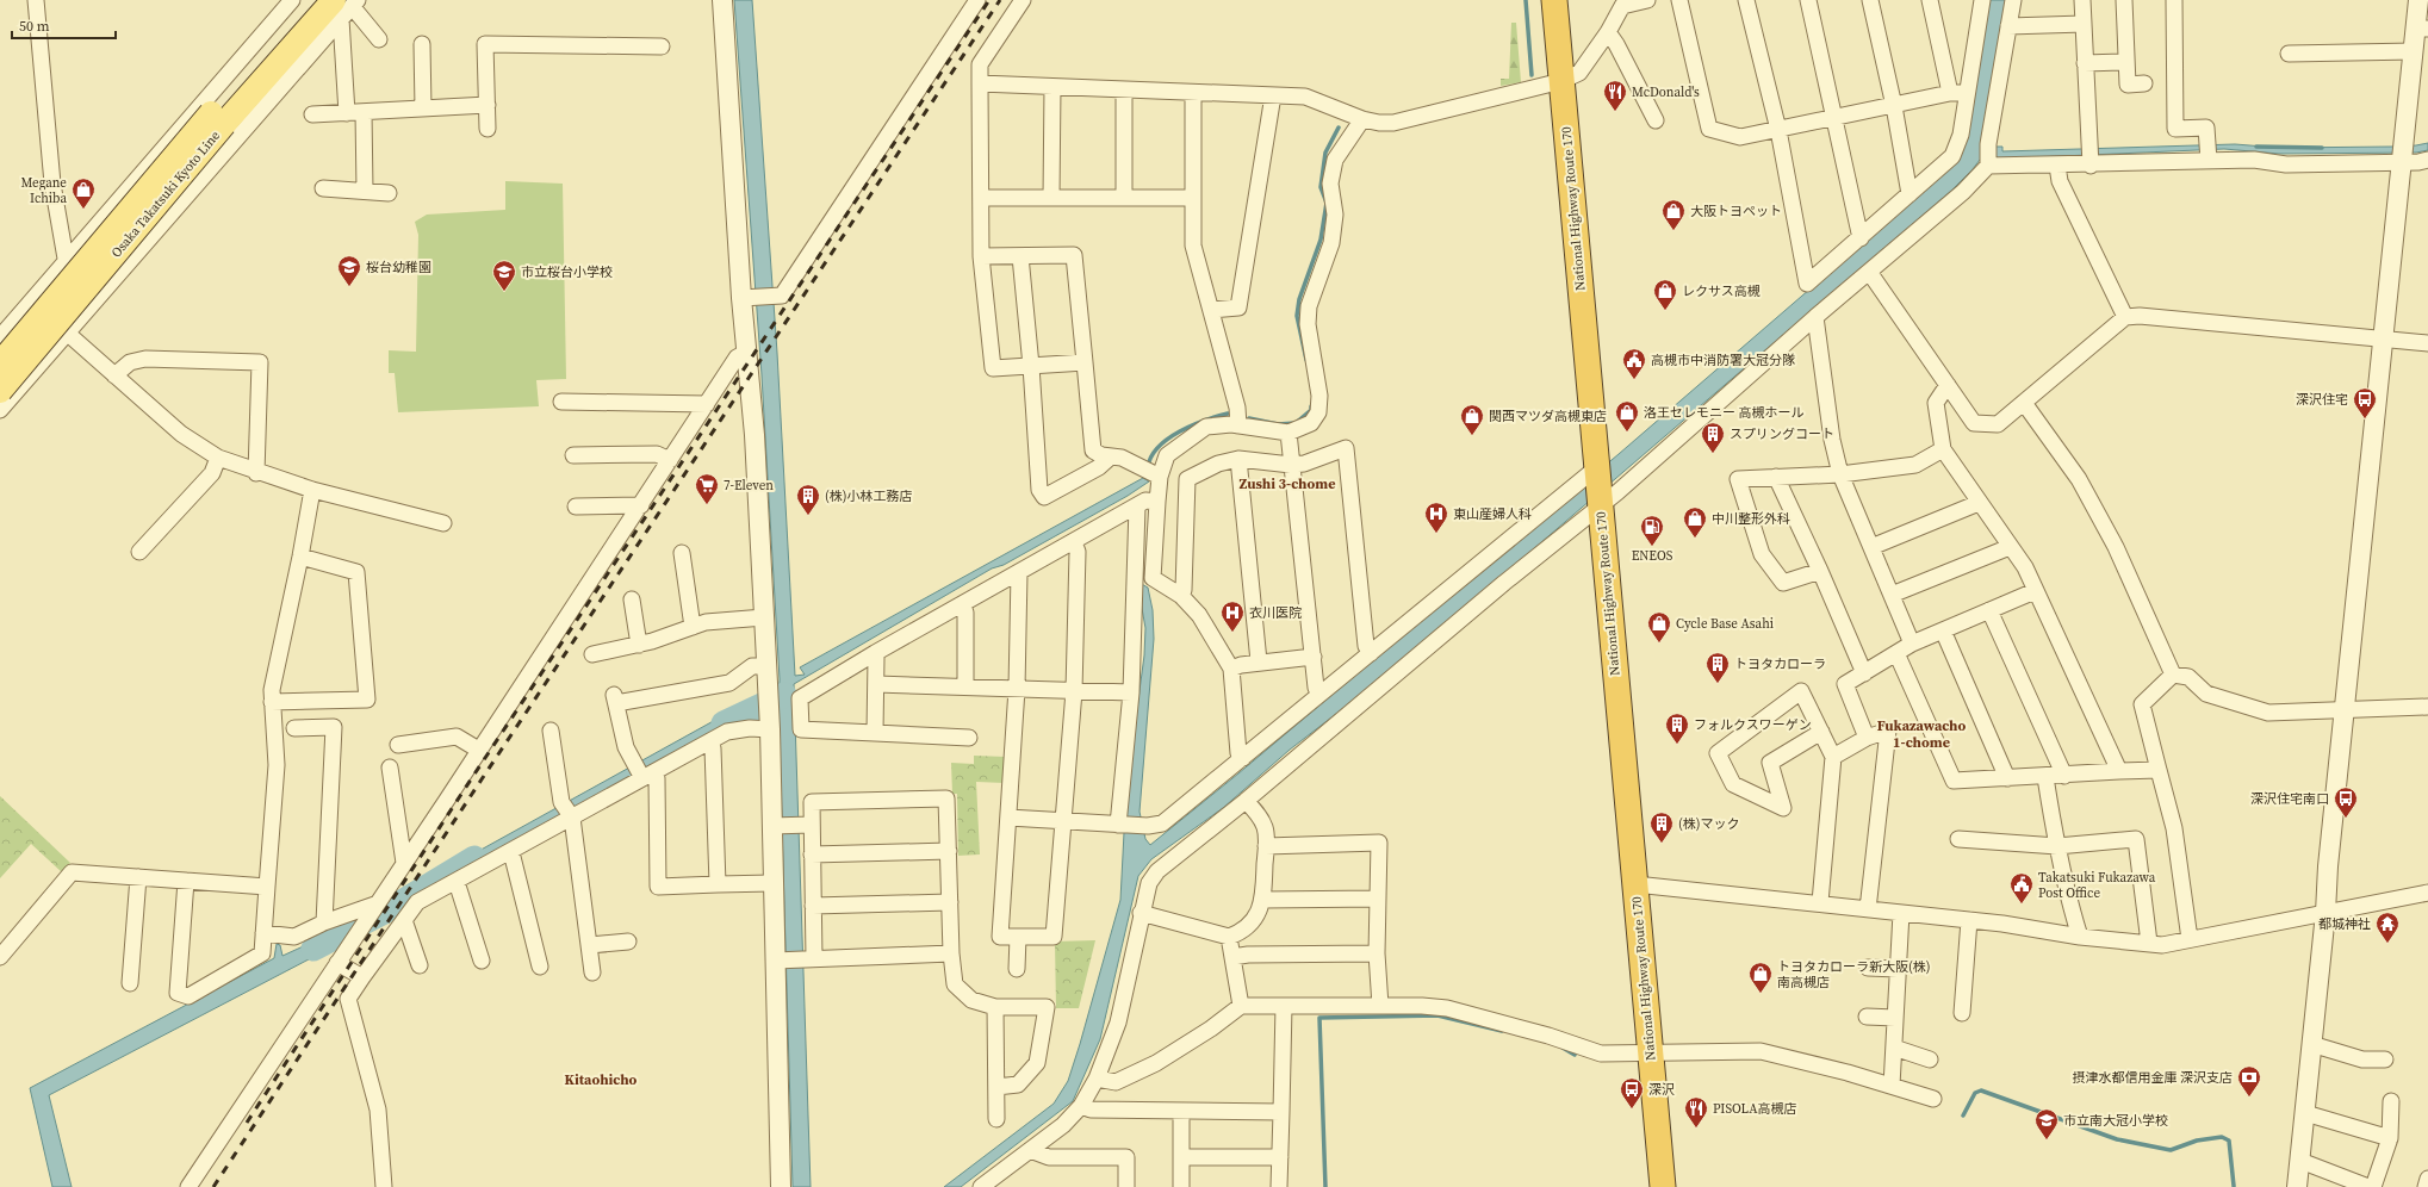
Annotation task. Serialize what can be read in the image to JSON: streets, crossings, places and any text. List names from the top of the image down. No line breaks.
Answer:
{"streets":{"highway":["National Highway Route 170"],"main road":["Osaka Takatsuki Kyoto Line"]},"districts":["Zushi 3-chome","Fukazawacho 1-chome","Kitaohicho"],"places":{"restaurant":["McDonald's","PISOLA高槻店"],"shop":["Megane Ichiba","大阪トヨペット","レクサス高槻","洛王セレモニー 高槻ホール","関西マツダ高槻東店","中川整形外科","Cycle Base Asahi","トヨタカローラ新大阪(株) 南高槻店"],"school or university":["桜台幼稚園","市立桜台小学校","市立南大冠小学校"],"public building":["高槻市中消防署大冠分隊","Takatsuki Fukazawa Post Office"],"bus stop":["深沢住宅","深沢住宅南口","深沢"],"building":["スプリングコート","(株)小林工務店","トヨタカローラ","フォルクスワーゲン","(株)マック"],"supermarket":["7-Eleven"],"hospital":["東山産婦人科","衣川医院"],"fuel station":["ENEOS"],"temple":["都城神社"],"bank":["摂津水都信用金庫 深沢支店"]},"scale_bar":"50 m"}
